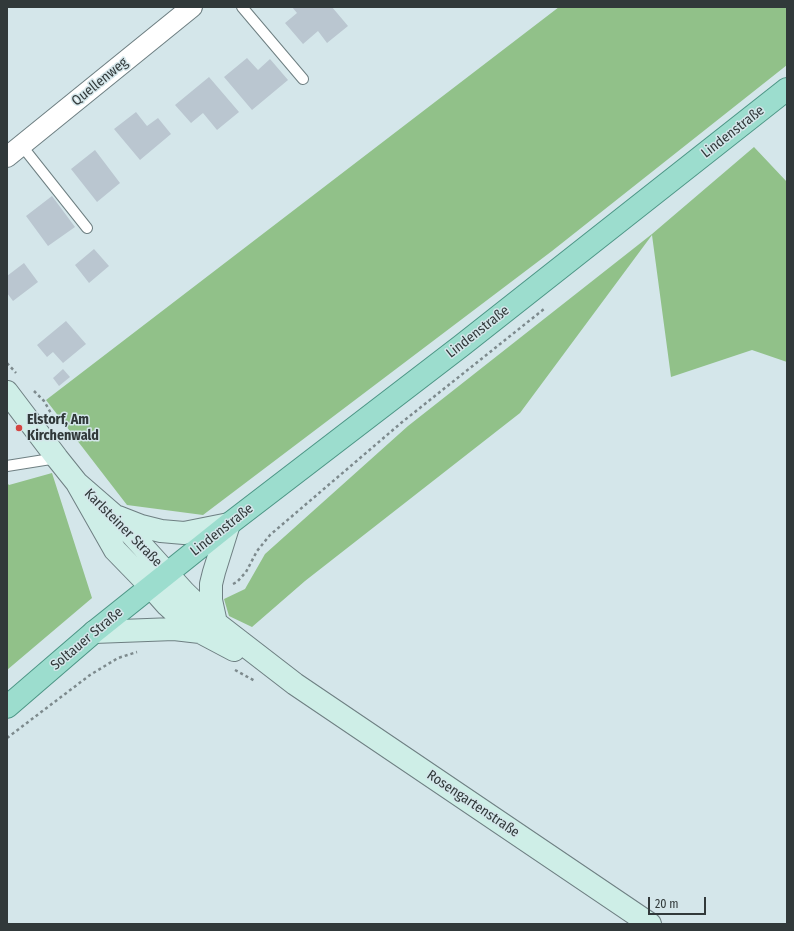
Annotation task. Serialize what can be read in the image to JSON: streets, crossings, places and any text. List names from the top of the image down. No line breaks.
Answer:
{"streets":{"main road":["Lindenstraße","Karlsteiner Straße","Soltauer Straße","Rosengartenstraße"],"street":["Quellenweg"]},"crossings":[["Lindenstraße","Karlsteiner Straße"],["Lindenstraße","Soltauer Straße"],["Lindenstraße","Rosengartenstraße"],["Karlsteiner Straße","Soltauer Straße"],["Karlsteiner Straße","Rosengartenstraße"],["Soltauer Straße","Rosengartenstraße"]],"places":["Elstorf, Am Kirchenwald"],"scale_bar":"20 m"}
